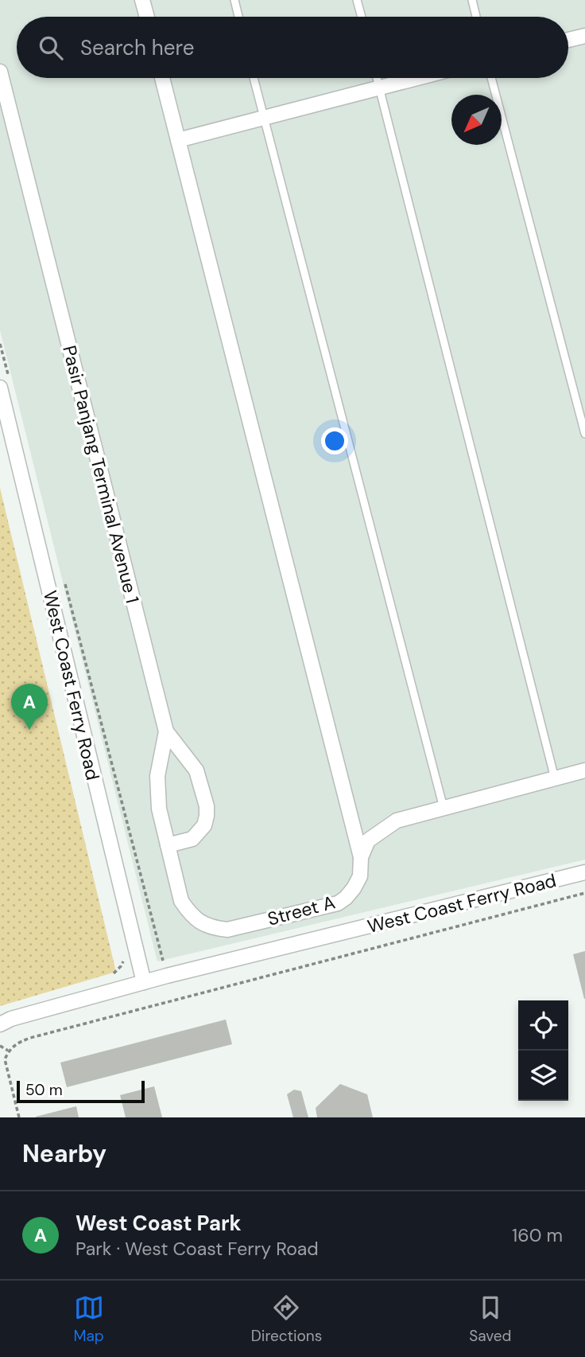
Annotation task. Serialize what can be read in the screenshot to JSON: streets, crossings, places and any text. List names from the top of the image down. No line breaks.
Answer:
{"streets":{"street":["Pasir Panjang Terminal Avenue 1","West Coast Ferry Road","Street A"]},"crossings":[["Pasir Panjang Terminal Avenue 1","Street A"]],"scale_bar":"50 m","north":"bottom left","page":{"search":"Search here","pins":"A","scale":"50 m","heading":"Nearby","list":[{"mark":"A","name":"West Coast Park","note":"Park · West Coast Ferry Road","value":"160 m"}],"nav":["Map","Directions","Saved"]}}
